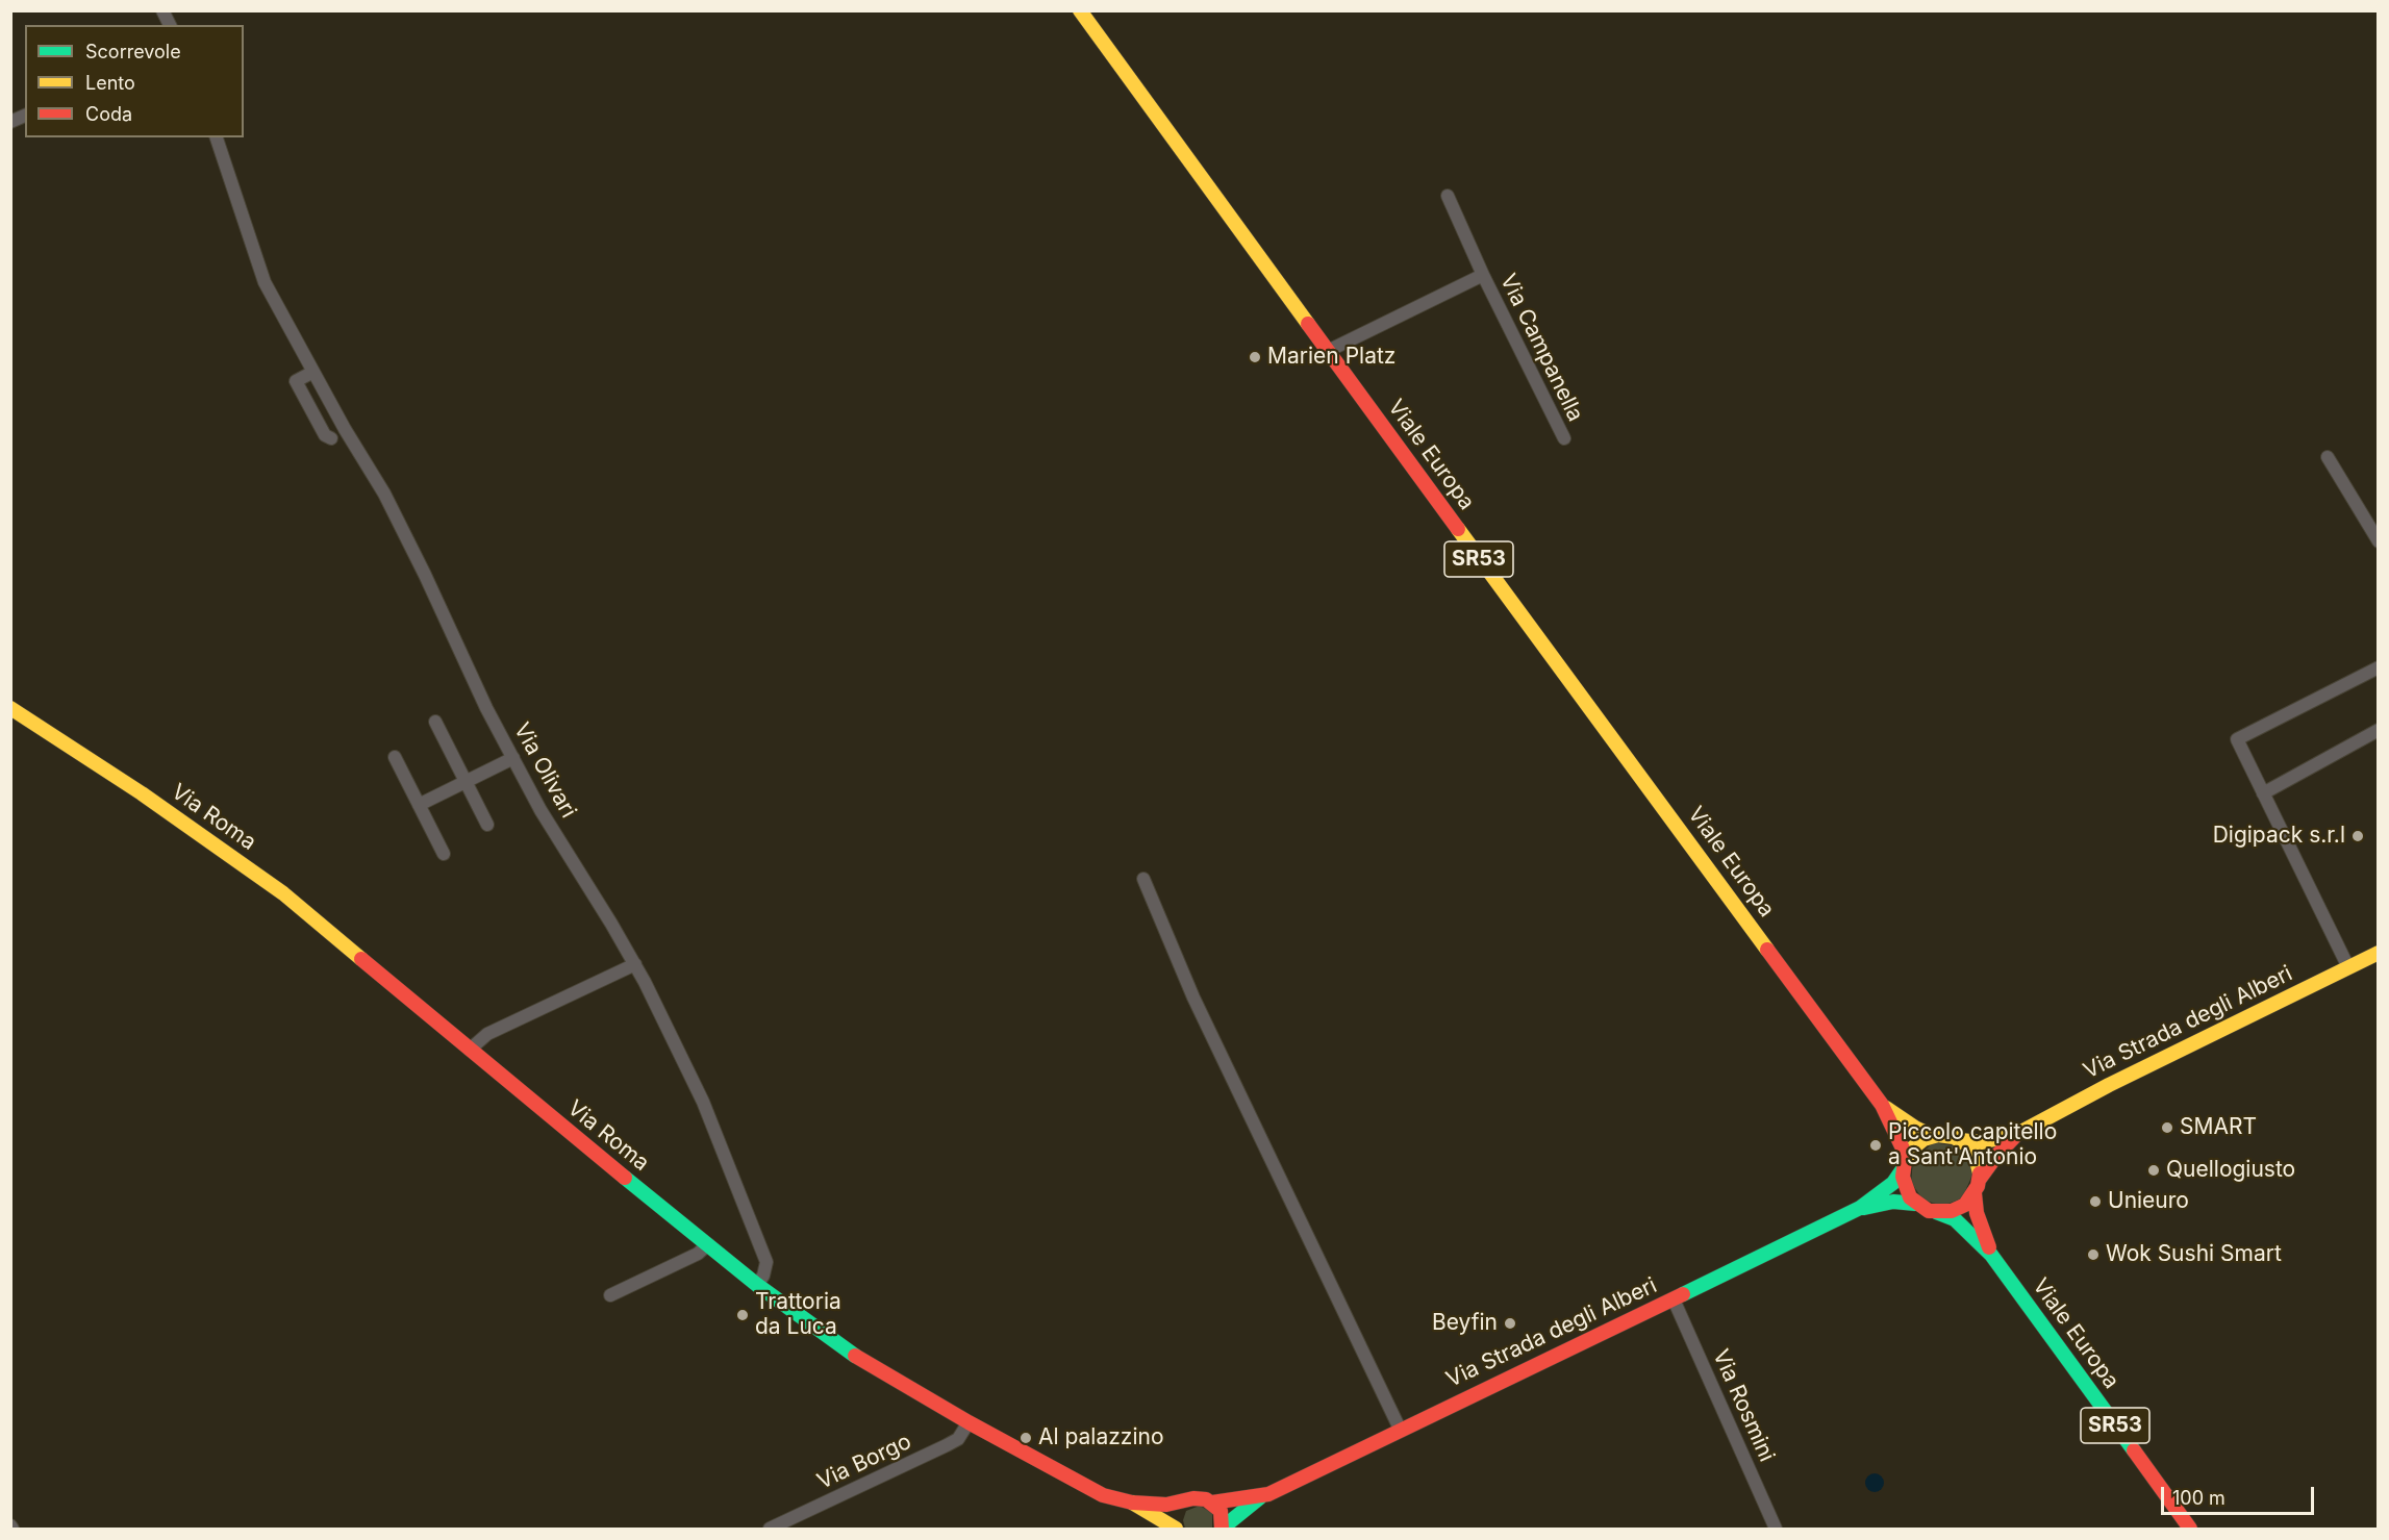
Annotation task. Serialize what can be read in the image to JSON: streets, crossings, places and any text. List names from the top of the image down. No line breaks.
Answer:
{"streets":{"main road":["Viale Europa","SR53","Via Roma","Via Strada degli Alberi"],"street":["Via Campanella","Via Olivari","Via Rosmini","Via Borgo"]},"crossings":[["Via Campanella","Viale Europa"],["Viale Europa","Via Strada degli Alberi"],["Via Olivari","Via Roma"],["Via Roma","Via Strada degli Alberi"],["Via Roma","Via Borgo"],["Via Strada degli Alberi","Via Rosmini"]],"places":["Marien Platz","Digipack s.r.l","SMART","Piccolo capitello a Sant'Antonio","Quellogiusto","Unieuro","Wok Sushi Smart","Trattoria da Luca","Beyfin","Al palazzino"],"legend":["Scorrevole","Lento","Coda"],"scale_bar":"100 m"}
